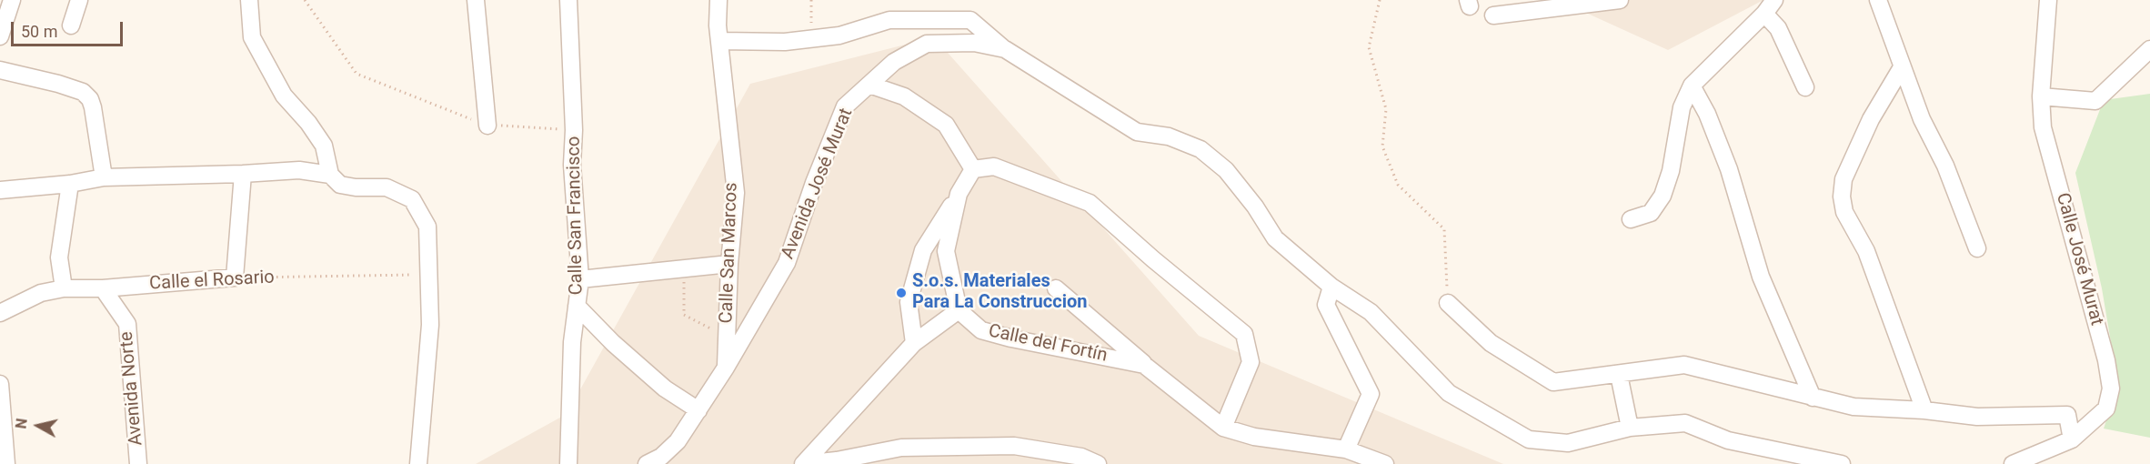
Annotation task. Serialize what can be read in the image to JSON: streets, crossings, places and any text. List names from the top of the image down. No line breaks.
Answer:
{"streets":{"street":["Avenida José Murat","Calle San Francisco","Calle San Marcos","Calle José Murat","Calle el Rosario","Calle del Fortín","Avenida Norte"]},"crossings":[["Avenida José Murat","Calle San Marcos"],["Calle el Rosario","Avenida Norte"]],"places":["S.o.s. Materiales Para La Construccion"],"scale_bar":"50 m","north":"left"}
